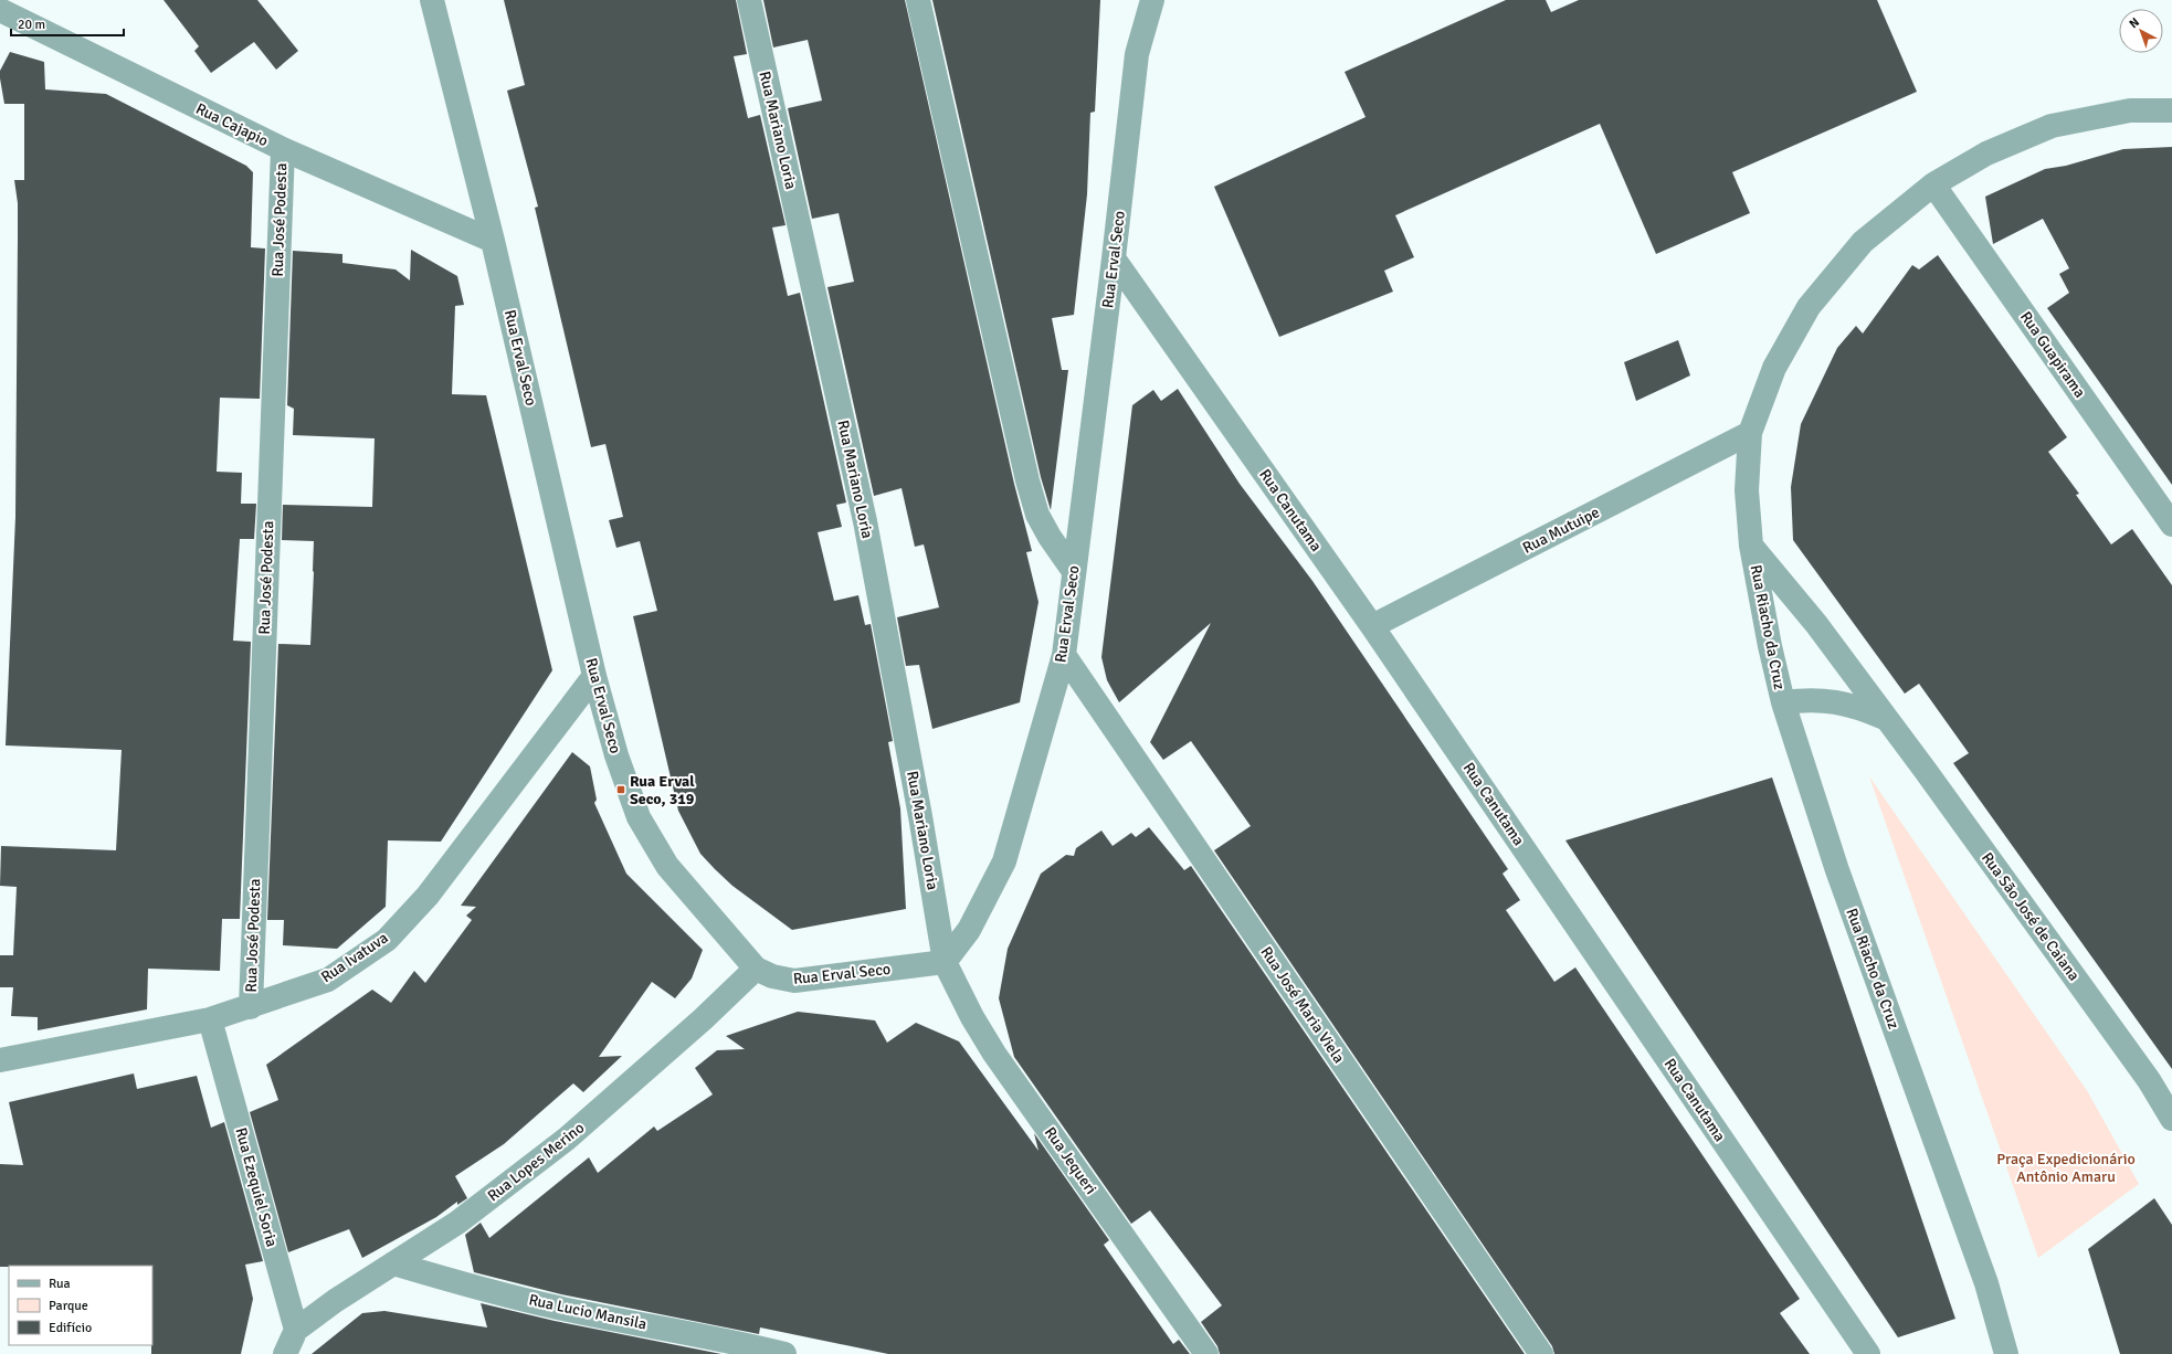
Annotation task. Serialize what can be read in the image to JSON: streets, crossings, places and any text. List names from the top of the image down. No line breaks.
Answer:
{"streets":{"street":["Rua Cajapio","Rua Mariano Loria","Rua José Podesta","Rua Erval Seco","Rua Guapirama","Rua Canutama","Rua Mutuipe","Rua Riacho da Cruz","Rua São José de Caiana","Rua Ivatuva","Rua José Maria Viela","Rua Jequeri","Rua Lopes Merino","Rua Ezequiel Soria","Rua Lucio Mansila"]},"crossings":[["Rua Cajapio","Rua José Podesta"],["Rua Cajapio","Rua Erval Seco"],["Rua Mariano Loria","Rua Erval Seco"],["Rua Mariano Loria","Rua Jequeri"],["Rua José Podesta","Rua Ivatuva"],["Rua Erval Seco","Rua Canutama"],["Rua Erval Seco","Rua Ivatuva"],["Rua Erval Seco","Rua José Maria Viela"],["Rua Erval Seco","Rua Jequeri"],["Rua Erval Seco","Rua Lopes Merino"],["Rua Guapirama","Rua Riacho da Cruz"],["Rua Canutama","Rua Mutuipe"],["Rua Mutuipe","Rua Riacho da Cruz"],["Rua Riacho da Cruz","Rua São José de Caiana"],["Rua Ivatuva","Rua Ezequiel Soria"],["Rua Lopes Merino","Rua Ezequiel Soria"],["Rua Lopes Merino","Rua Lucio Mansila"]],"parks":["Praça Expedicionário Antônio Amaru"],"places":{"transit":["Rua Erval Seco, 319"]},"legend":["Rua","Parque","Edifício"],"scale_bar":"20 m","north":"top left"}
